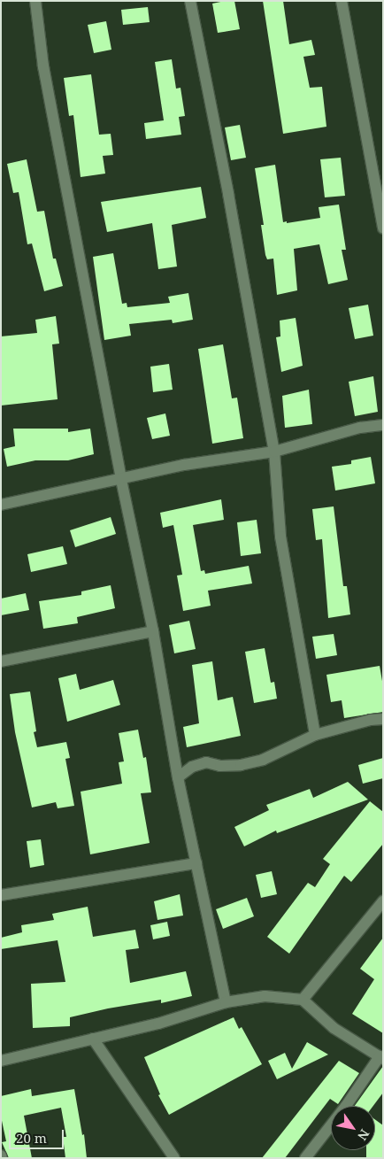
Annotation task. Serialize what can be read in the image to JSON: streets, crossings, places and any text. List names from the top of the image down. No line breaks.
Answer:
{"scale_bar":"20 m","north":"bottom right"}
